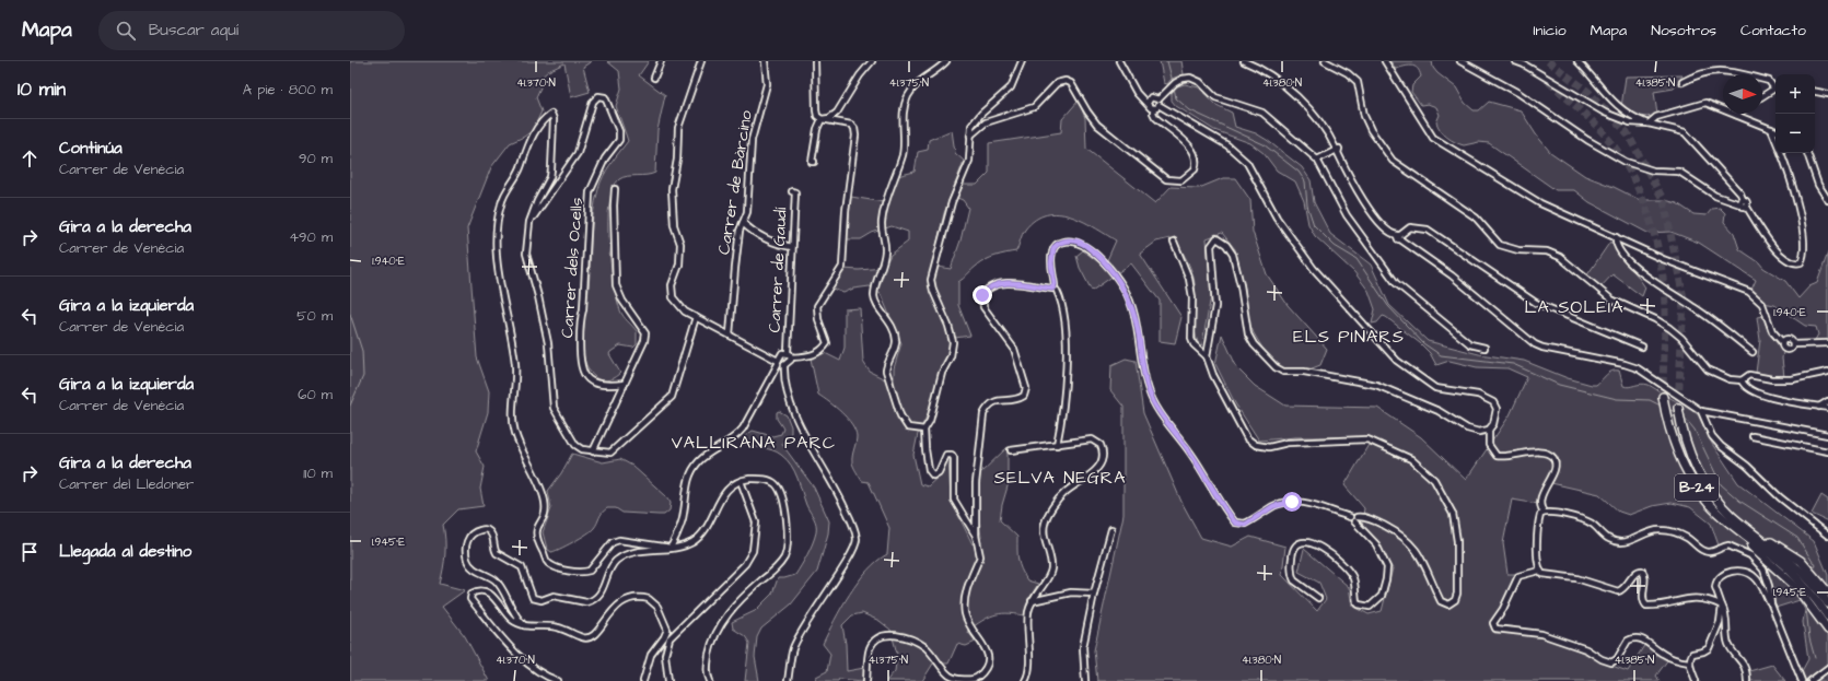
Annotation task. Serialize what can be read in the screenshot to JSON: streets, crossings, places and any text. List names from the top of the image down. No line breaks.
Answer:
{"streets":{"highway":["B-24"],"street":["Carrer de Bàrcino","Carrer dels Ocells","Carrer de Gaudí"]},"districts":["LA SOLEIA","ELS PINARS","VALLIRANA PARC","SELVA NEGRA"],"north":"right","page":{"header":"Mapa","search":"Buscar aquí","nav":["Inicio","Mapa","Nosotros","Contacto"],"heading":["10 min","A pie · 800 m"],"map_buttons":["+","−"],"list":[["Continúa","Carrer de Venècia","90 m"],["Gira a la derecha","Carrer de Venècia","490 m"],["Gira a la izquierda","Carrer de Venècia","50 m"],["Gira a la izquierda","Carrer de Venècia","60 m"],["Gira a la derecha","Carrer del Lledoner","110 m"],"Llegada al destino"]},"coordinates":["41.370°N","41.375°N","41.380°N","41.385°N","1.940°E","1.945°E"]}
